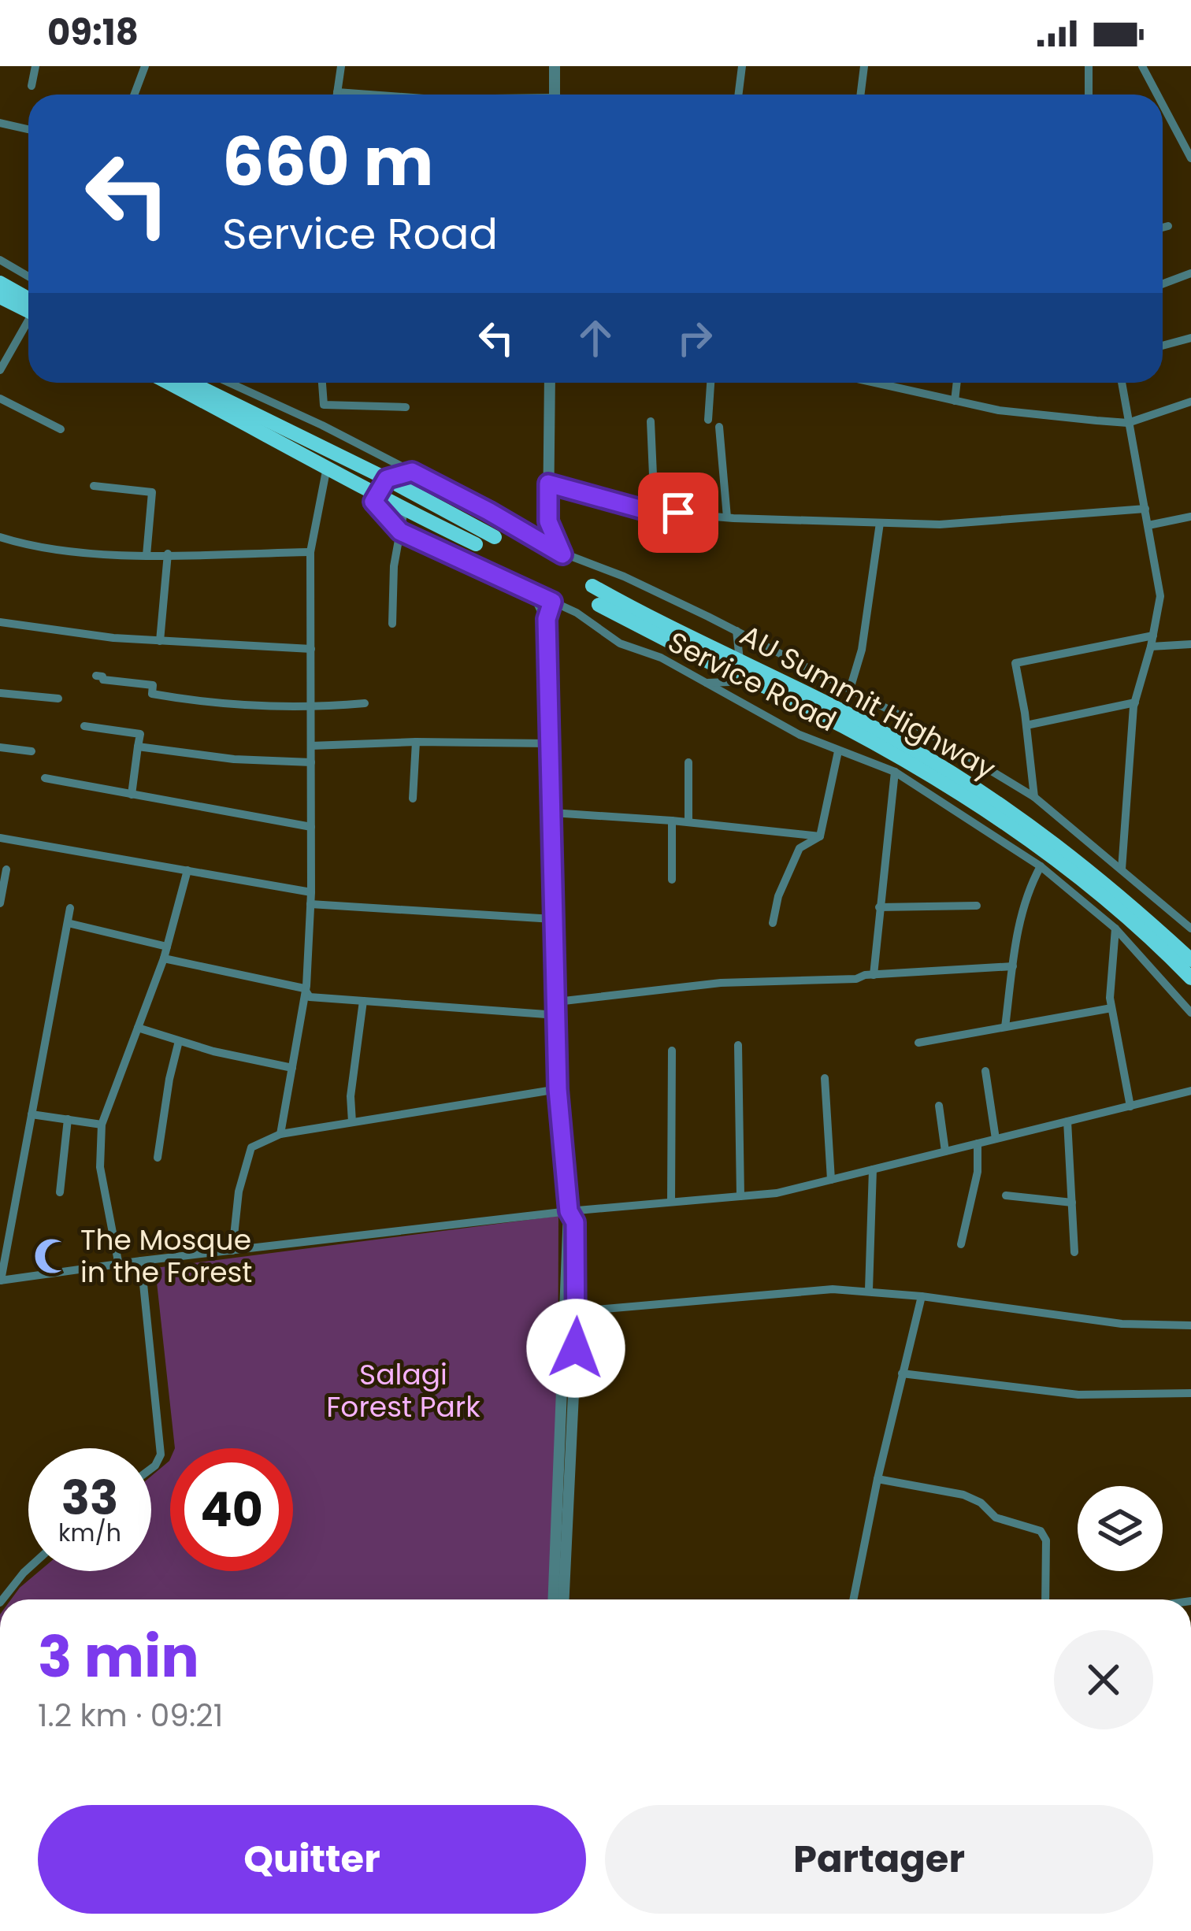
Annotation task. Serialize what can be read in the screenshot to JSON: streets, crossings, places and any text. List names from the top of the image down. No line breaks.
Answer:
{"streets":{"main road":["AU Summit Highway"],"street":["Service Road"]},"parks":["Salagi Forest Park"],"places":{"mosque":["The Mosque in the Forest"]},"page":{"status":"09:18","turn":["660 m","Service Road"],"speed":"33 km/h","limit":"40","heading":["3 min","1.2 km · 09:21"],"buttons":["Quitter","Partager"]}}
